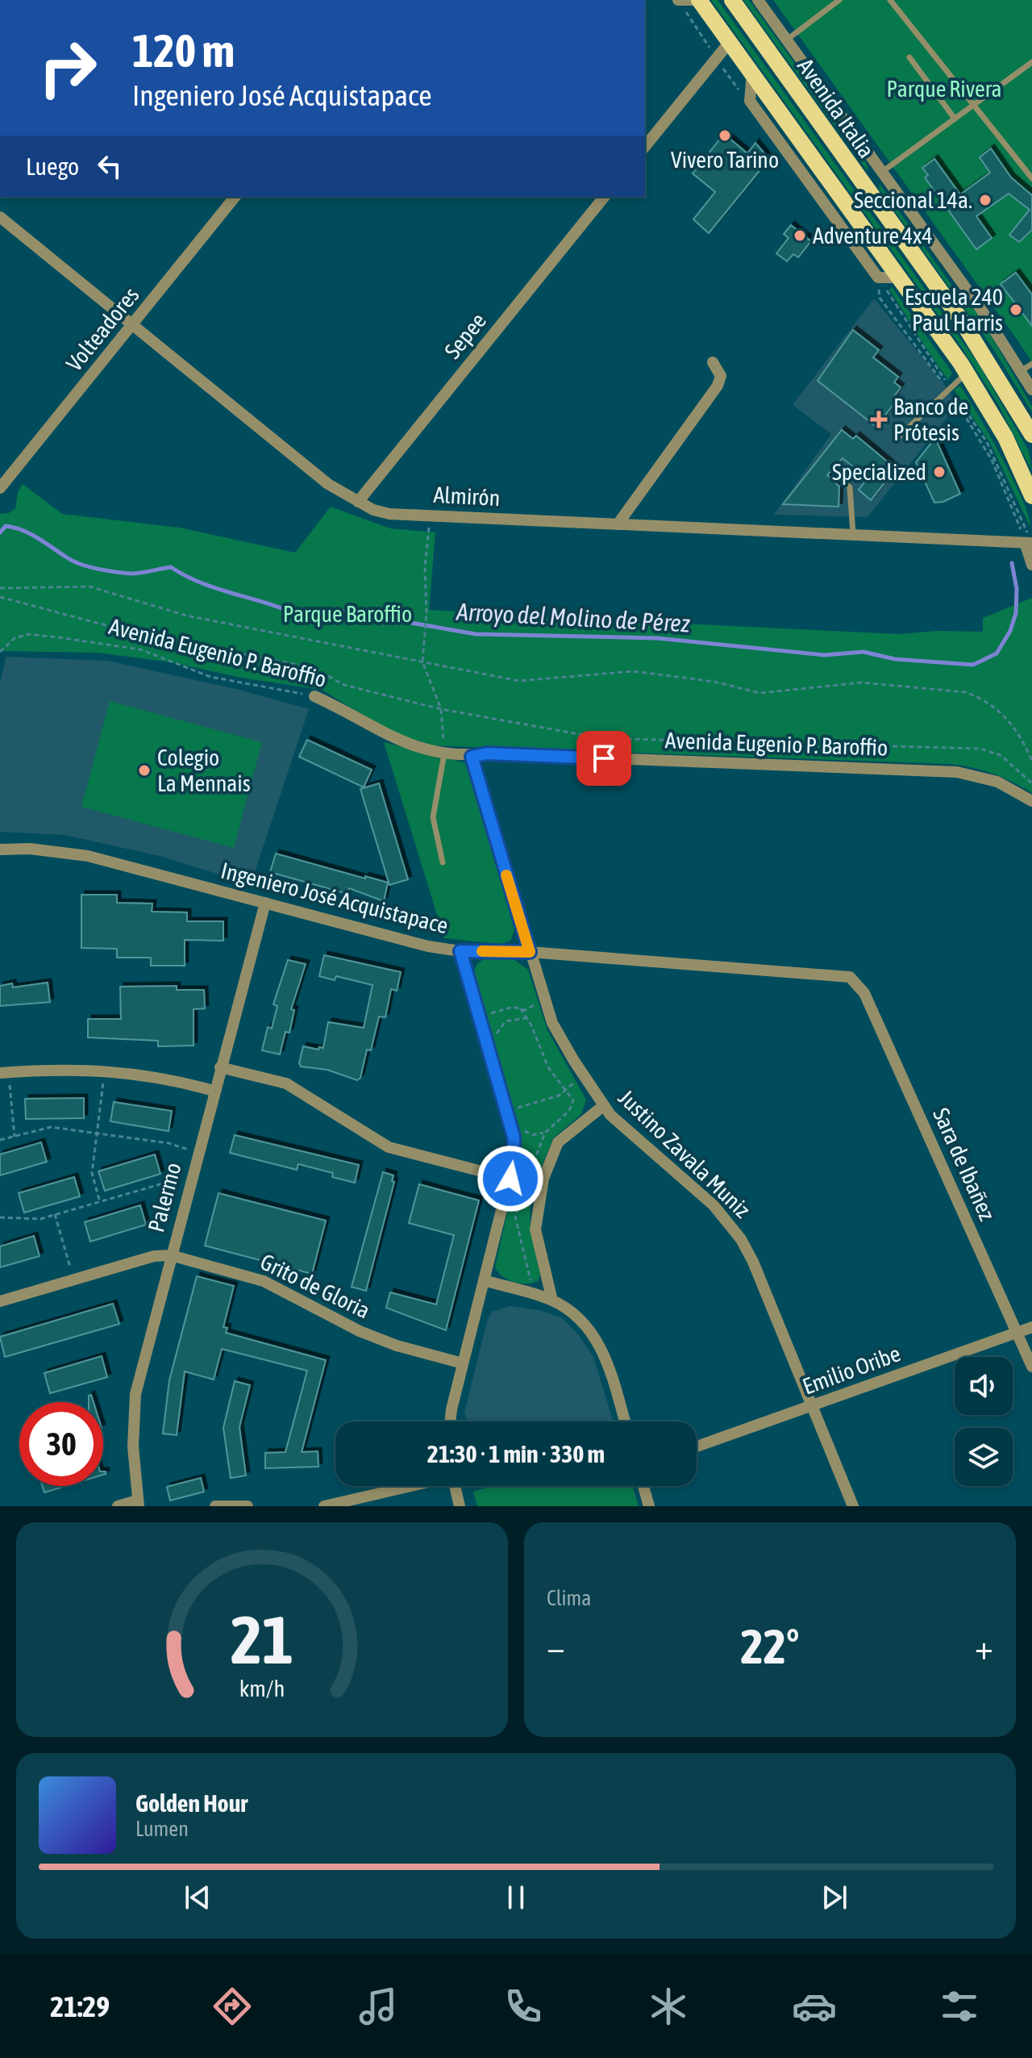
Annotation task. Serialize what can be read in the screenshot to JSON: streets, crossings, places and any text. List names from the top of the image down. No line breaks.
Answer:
{"streets":{"main road":["Avenida Italia"],"street":["Volteadores","Sepee","Almirón","Avenida Eugenio P. Baroffio","Ingeniero José Acquistapace","Justino Zavala Muniz","Sara de Ibañez","Palermo","Grito de Gloria","Emilio Oribe"]},"crossings":[["Volteadores","Almirón"],["Sepee","Almirón"],["Avenida Eugenio P. Baroffio","Justino Zavala Muniz"],["Ingeniero José Acquistapace","Justino Zavala Muniz"],["Ingeniero José Acquistapace","Sara de Ibañez"],["Ingeniero José Acquistapace","Palermo"],["Justino Zavala Muniz","Emilio Oribe"],["Sara de Ibañez","Emilio Oribe"],["Palermo","Grito de Gloria"]],"water":["Arroyo del Molino de Pérez"],"parks":["Parque Rivera","Parque Baroffio"],"places":{"other":["Vivero Tarino","Seccional 14a.","Adventure 4x4","Escuela 240 Paul Harris","Specialized","Colegio La Mennais"],"health":["Banco de Prótesis"]},"page":{"turn":["120 m","Ingeniero José Acquistapace"],"then":"Luego","limit":"30","trip":"21:30 · 1 min · 330 m","tile":"Clima","heat":["−","22°","+"],"song":["Golden Hour","Lumen"],"tabs":"21:29","gauge":["21","km/h"]}}
